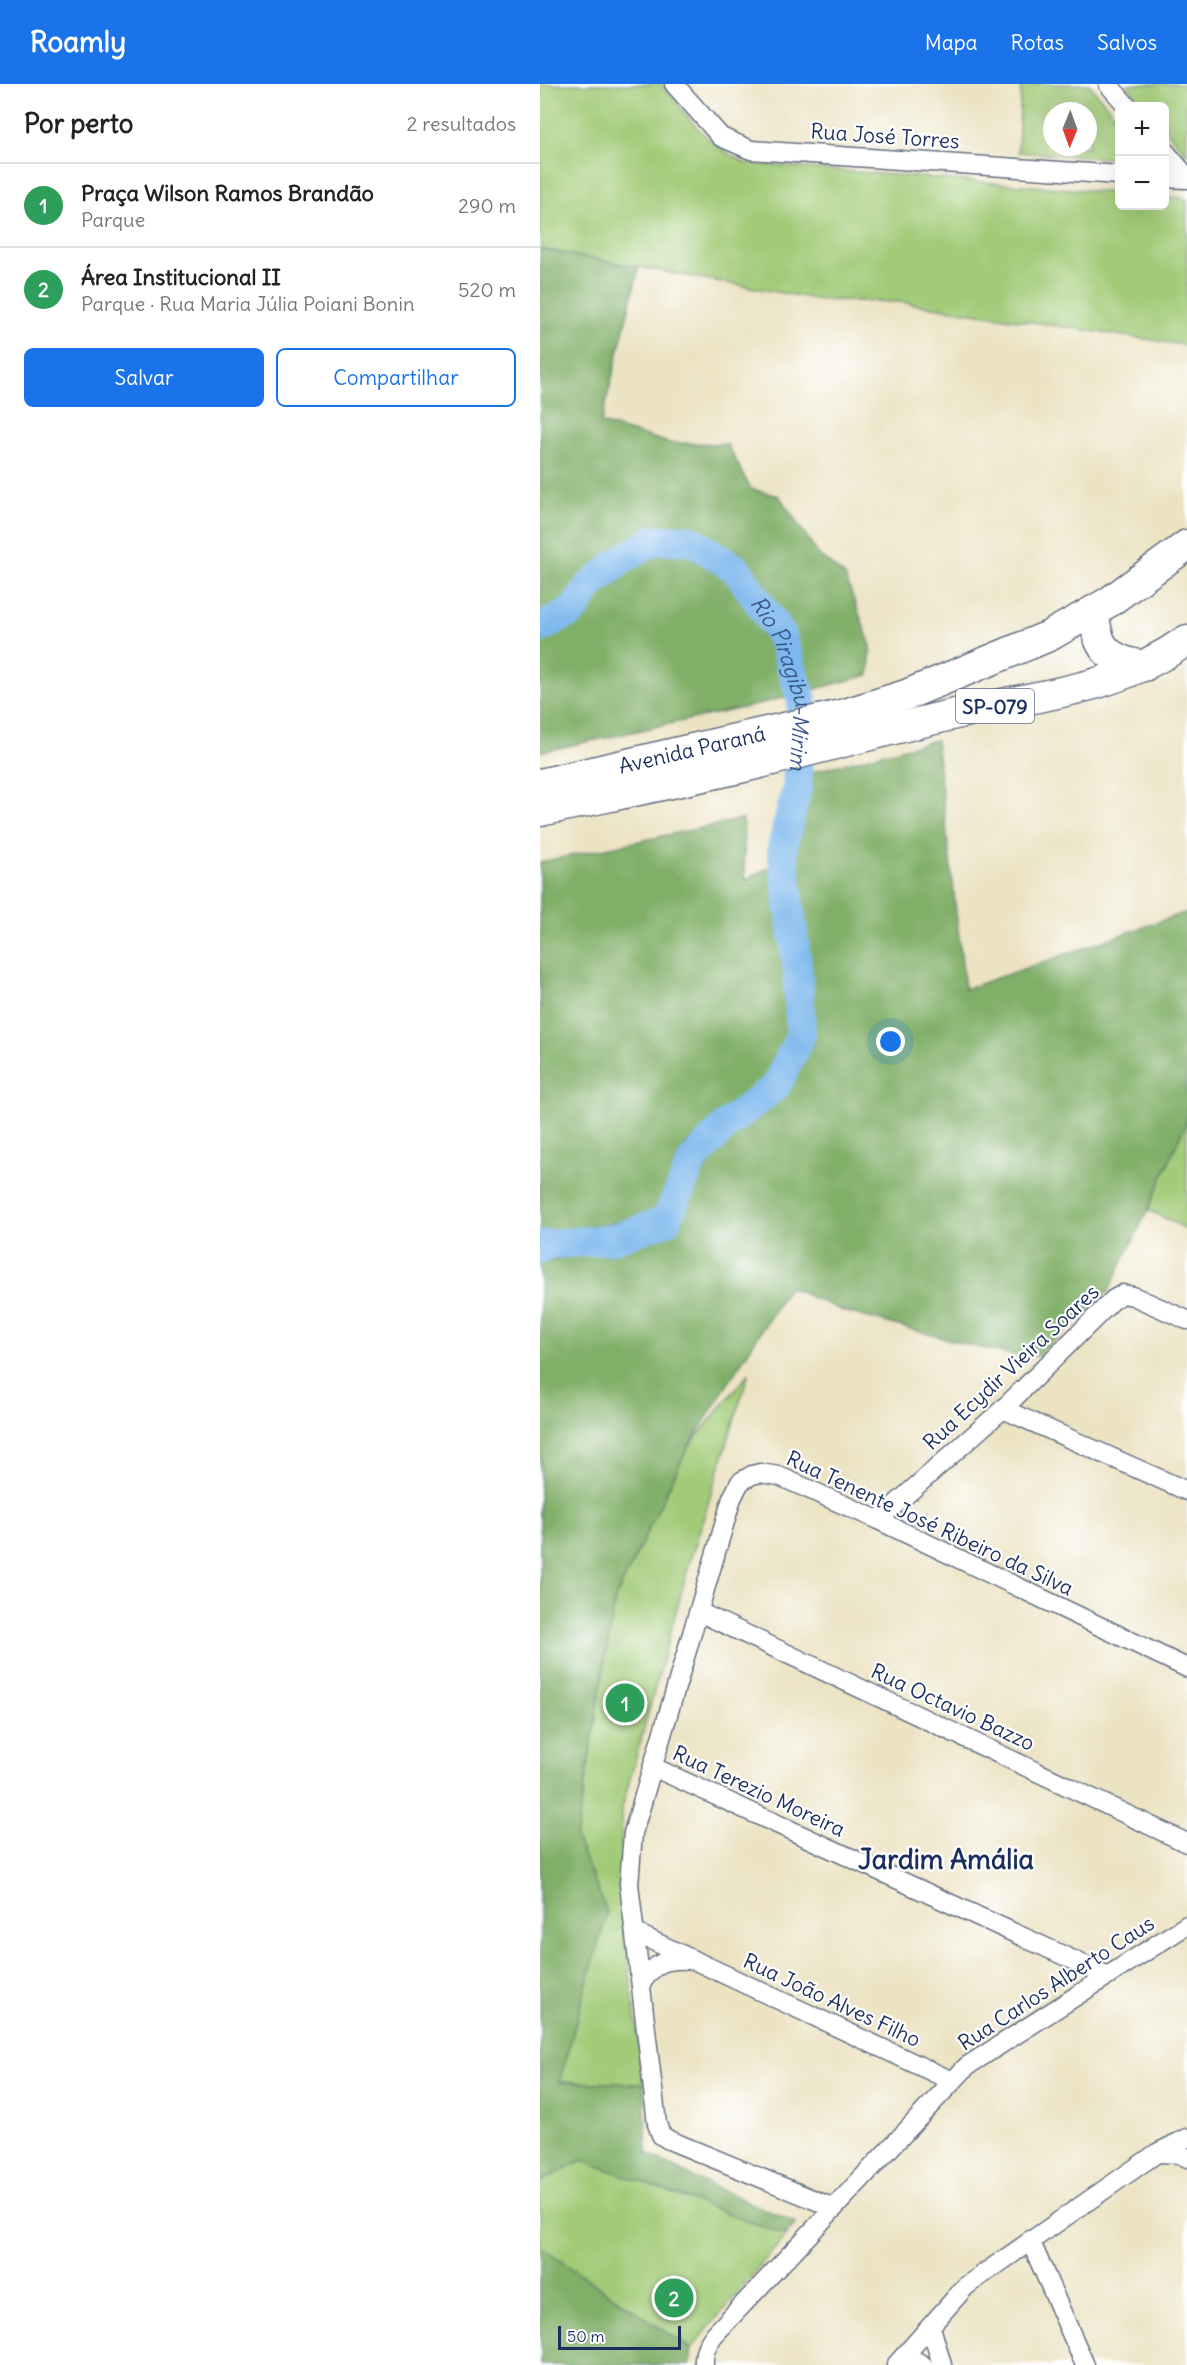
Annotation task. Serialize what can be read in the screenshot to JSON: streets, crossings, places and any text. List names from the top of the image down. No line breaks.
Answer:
{"streets":{"main road":["SP-079","Avenida Paraná"],"street":["Rua José Torres","Rua Ecydir Vieira Soares","Rua Tenente José Ribeiro da Silva","Rua Octavio Bazzo","Rua Terezio Moreira","Rua Carlos Alberto Caus","Rua João Alves Filho"]},"crossings":[["SP-079","Avenida Paraná"],["Rua Ecydir Vieira Soares","Rua Tenente José Ribeiro da Silva"],["Rua Tenente José Ribeiro da Silva","Rua Octavio Bazzo"],["Rua Tenente José Ribeiro da Silva","Rua Terezio Moreira"],["Rua Tenente José Ribeiro da Silva","Rua Carlos Alberto Caus"],["Rua Tenente José Ribeiro da Silva","Rua João Alves Filho"],["Rua Terezio Moreira","Rua Carlos Alberto Caus"],["Rua Carlos Alberto Caus","Rua João Alves Filho"]],"districts":["Jardim Amália"],"water":["Rio Piragibu-Mirim"],"scale_bar":"50 m","north":"bottom","page":{"header":"Roamly","nav":["Mapa","Rotas","Salvos"],"heading":["Por perto","2 resultados"],"map_buttons":["+","−"],"list":[{"mark":"1","name":"Praça Wilson Ramos Brandão","note":"Parque","value":"290 m"},{"mark":"2","name":"Área Institucional II","note":"Parque · Rua Maria Júlia Poiani Bonin","value":"520 m"}],"buttons":["Salvar","Compartilhar"],"pins":["1","2"],"scale":"50 m"}}
